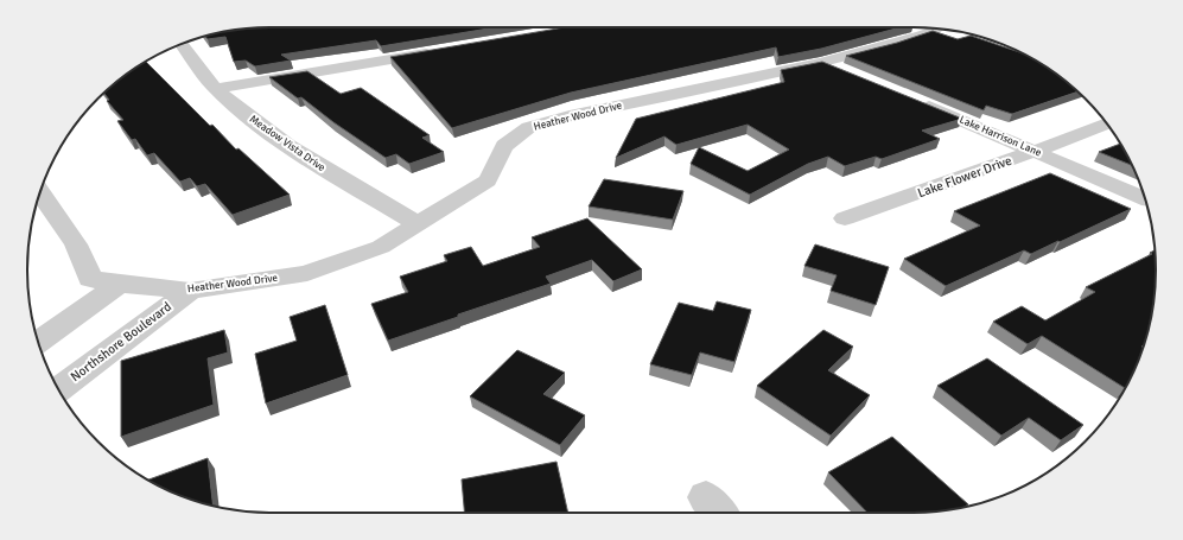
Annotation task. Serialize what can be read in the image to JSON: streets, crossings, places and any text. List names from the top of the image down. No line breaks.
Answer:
{"streets":{"street":["Heather Wood Drive","Lake Harrison Lane","Meadow Vista Drive","Lake Flower Drive","Northshore Boulevard"]},"crossings":[["Heather Wood Drive","Meadow Vista Drive"],["Heather Wood Drive","Northshore Boulevard"],["Lake Harrison Lane","Lake Flower Drive"]]}
